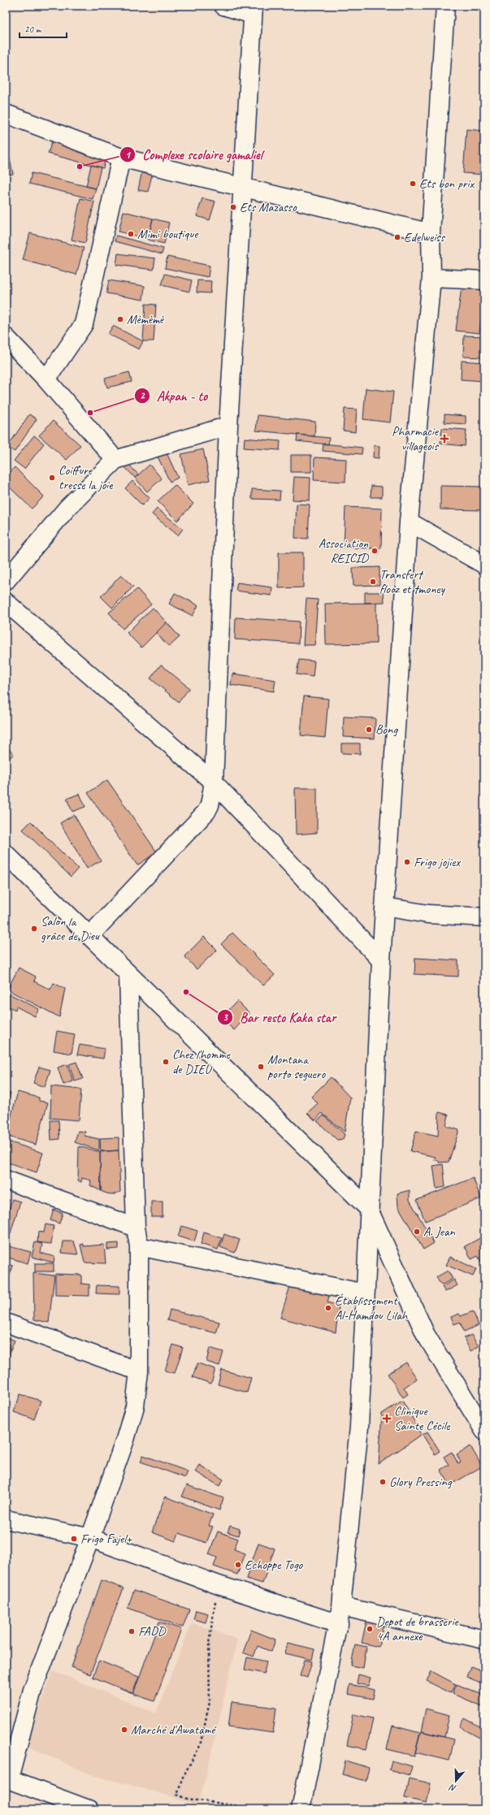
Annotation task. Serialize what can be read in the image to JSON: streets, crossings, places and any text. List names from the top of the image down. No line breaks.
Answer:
{"places":{"other":["Complexe scolaire gamaliel","Ets bon prix","Ets Mazasso","Mimi boutique","Edelweiss","Mèmèmè","Akpan - to","Coiffure tresse la joie","Association REICID","Transfert flooz et tmoney","Bong","Frigo jojiex","Salon la grâce de Dieu","Bar resto Kaka star","Chez l'homme de DIEU","Montana porto seguero","A. Jean","Établissement Al-Hamdou Lilah","Glory Pressing","Frigo Fajel+","Echoppe Togo","Depot de brasserie 4A annexe","FADD","Marché d'Awatamé"],"health":["Pharmacie villageois","Clinique Sainte Cécile"]},"scale_bar":"20 m","north":"bottom"}
